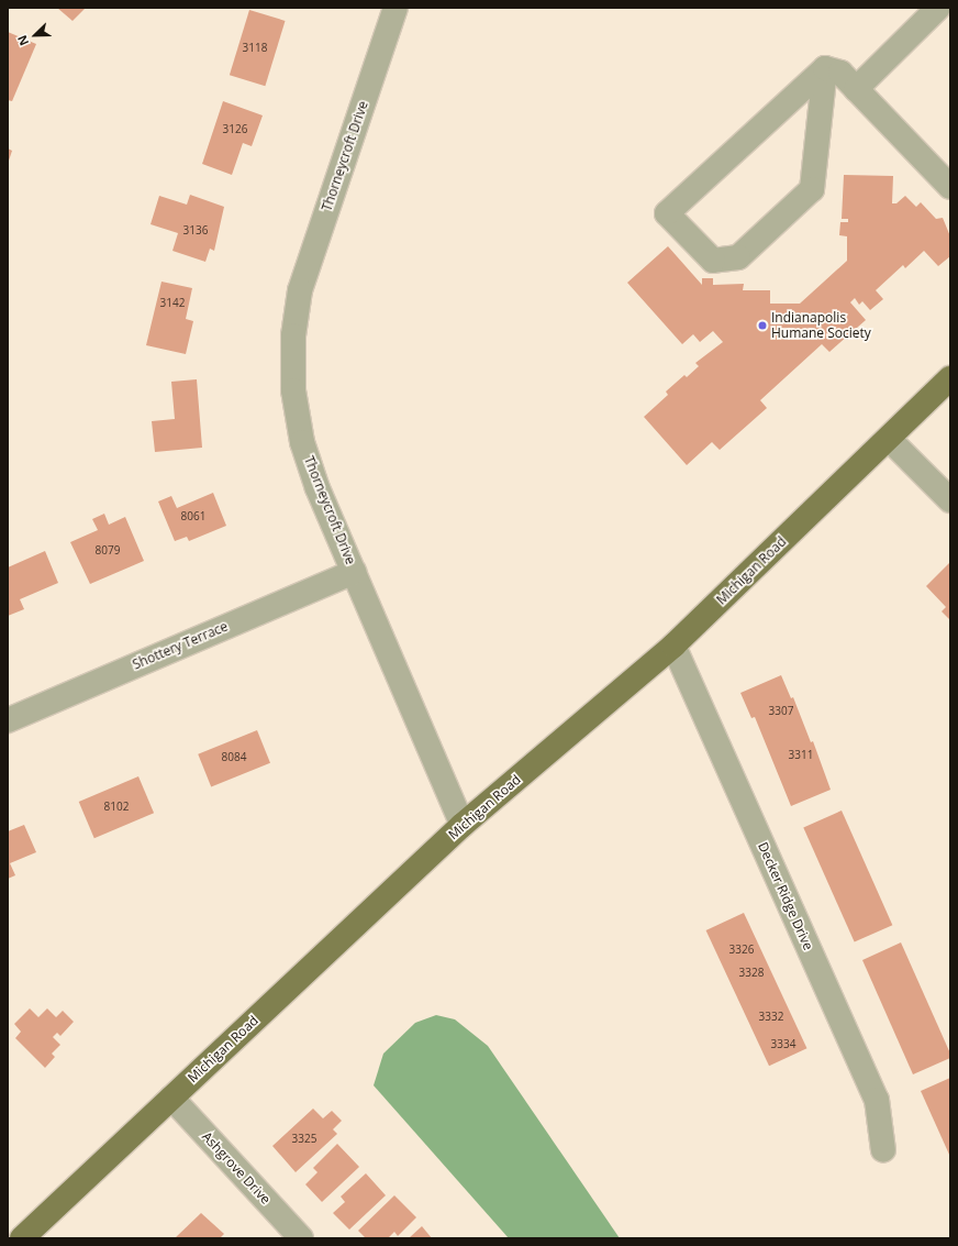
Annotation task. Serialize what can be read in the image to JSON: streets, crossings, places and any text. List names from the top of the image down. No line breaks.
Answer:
{"streets":{"main road":["Michigan Road"],"street":["Thorneycroft Drive","Shottery Terrace","Decker Ridge Drive","Ashgrove Drive"]},"crossings":[["Thorneycroft Drive","Michigan Road"],["Thorneycroft Drive","Shottery Terrace"],["Michigan Road","Decker Ridge Drive"],["Michigan Road","Ashgrove Drive"]],"places":["Indianapolis Humane Society"],"house_numbers":["3118","3126","3136","3142","8061","8079","3307","3311","8084","8102","3326","3328","3332","3334","3325"],"north":"bottom left"}
